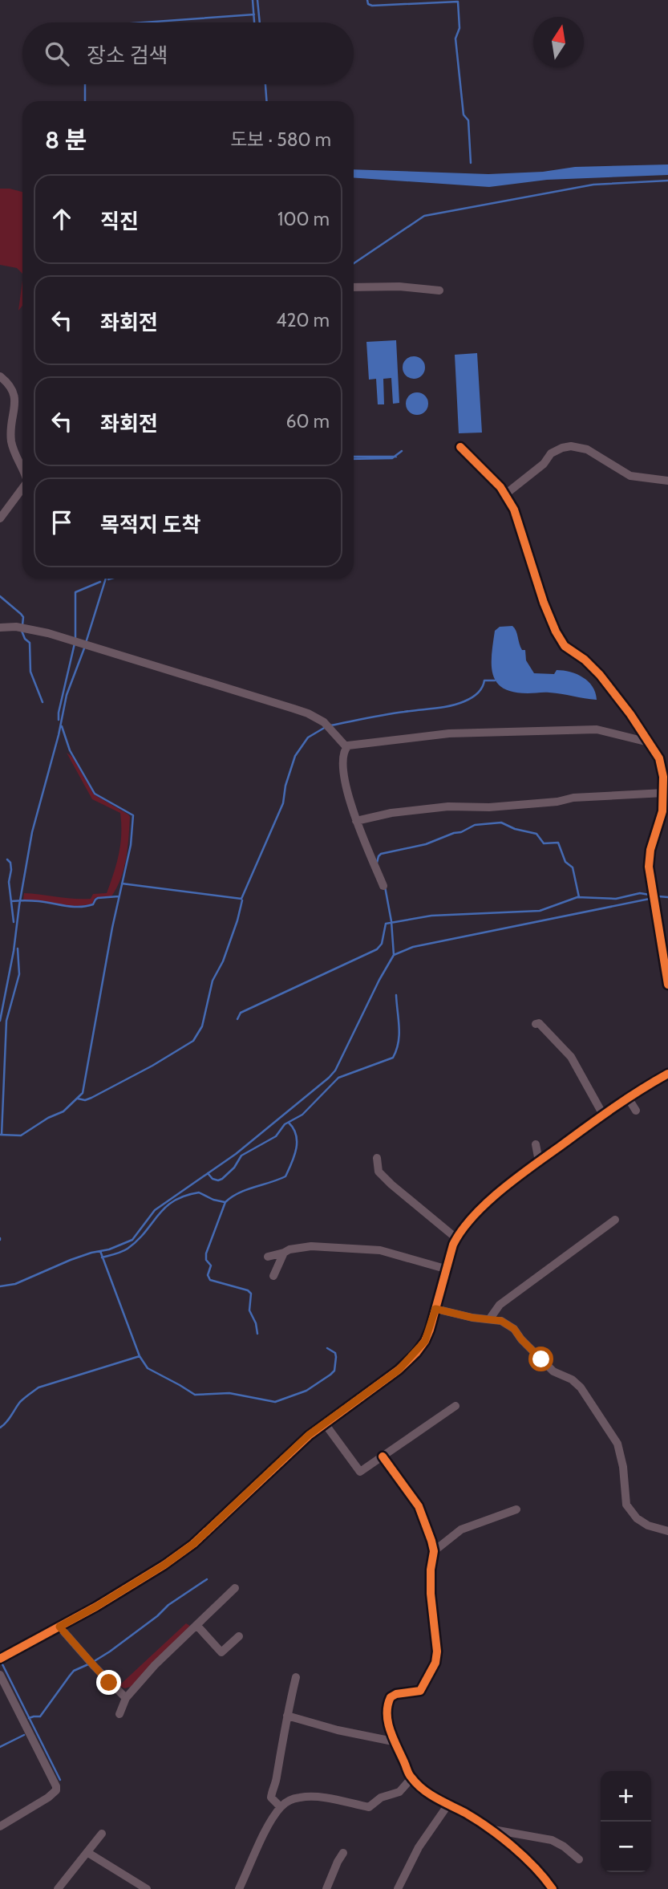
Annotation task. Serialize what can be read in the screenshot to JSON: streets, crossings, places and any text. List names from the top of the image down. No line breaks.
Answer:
{"north":"top","page":{"search":"장소 검색","heading":["8 분","도보 · 580 m"],"list":[["직진","100 m"],["좌회전","420 m"],["좌회전","60 m"],"목적지 도착"],"map_buttons":["+","−"]}}
